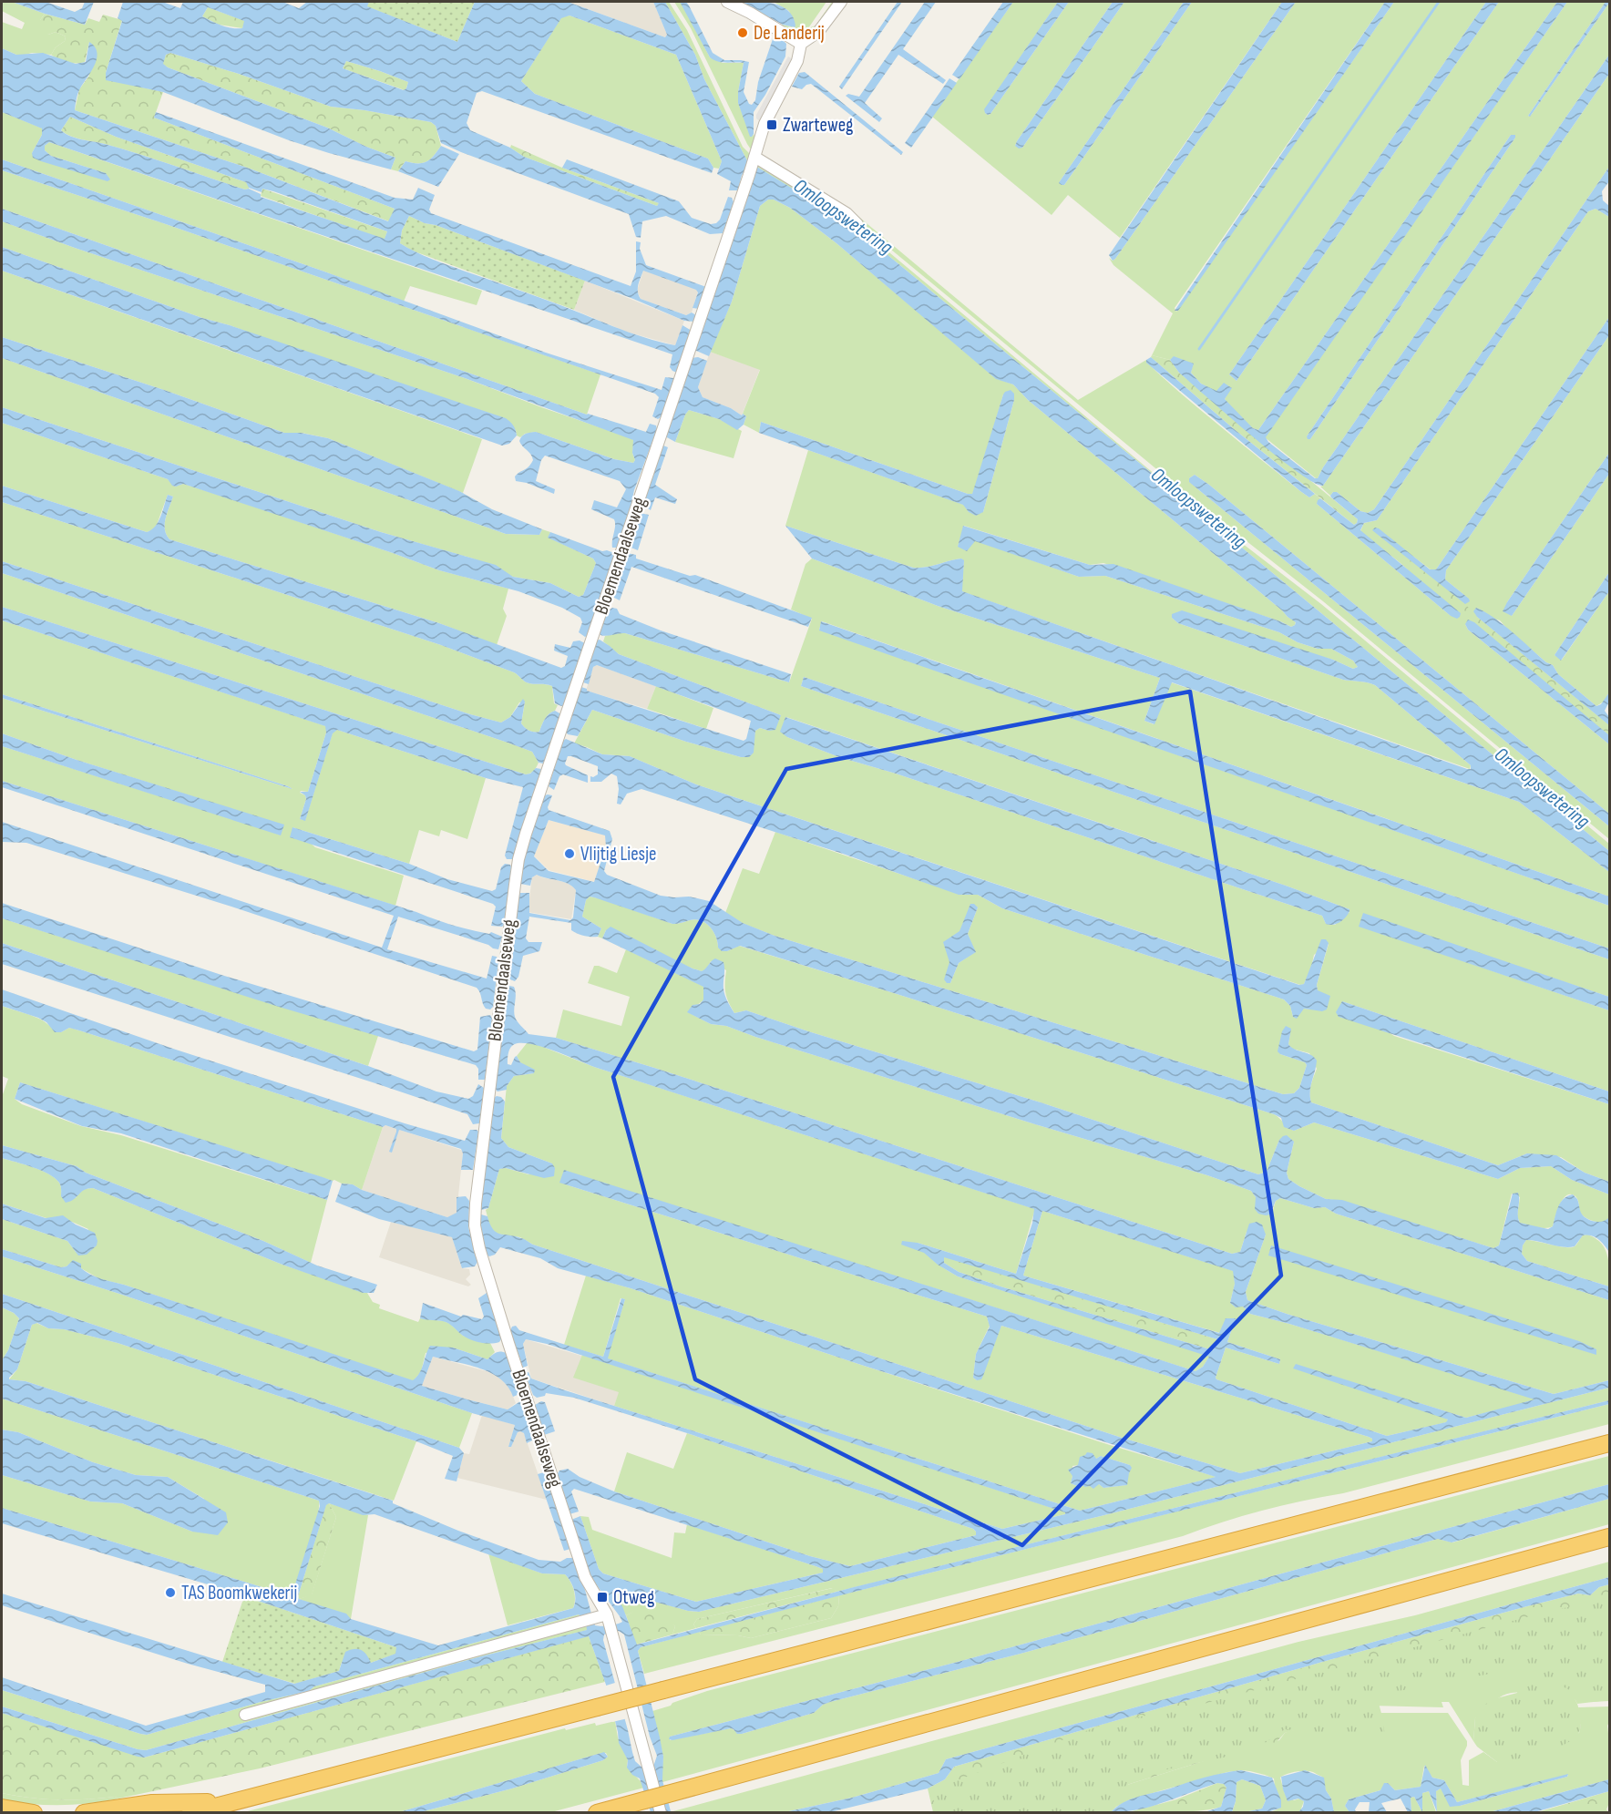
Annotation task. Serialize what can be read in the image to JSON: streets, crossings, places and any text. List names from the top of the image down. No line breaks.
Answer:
{"streets":{"street":["Bloemendaalseweg"]},"water":["Omloopswetering"],"places":{"other":["De Landerij","Vlijtig Liesje","TAS Boomkwekerij"],"transit":["Zwarteweg","Otweg"]}}
